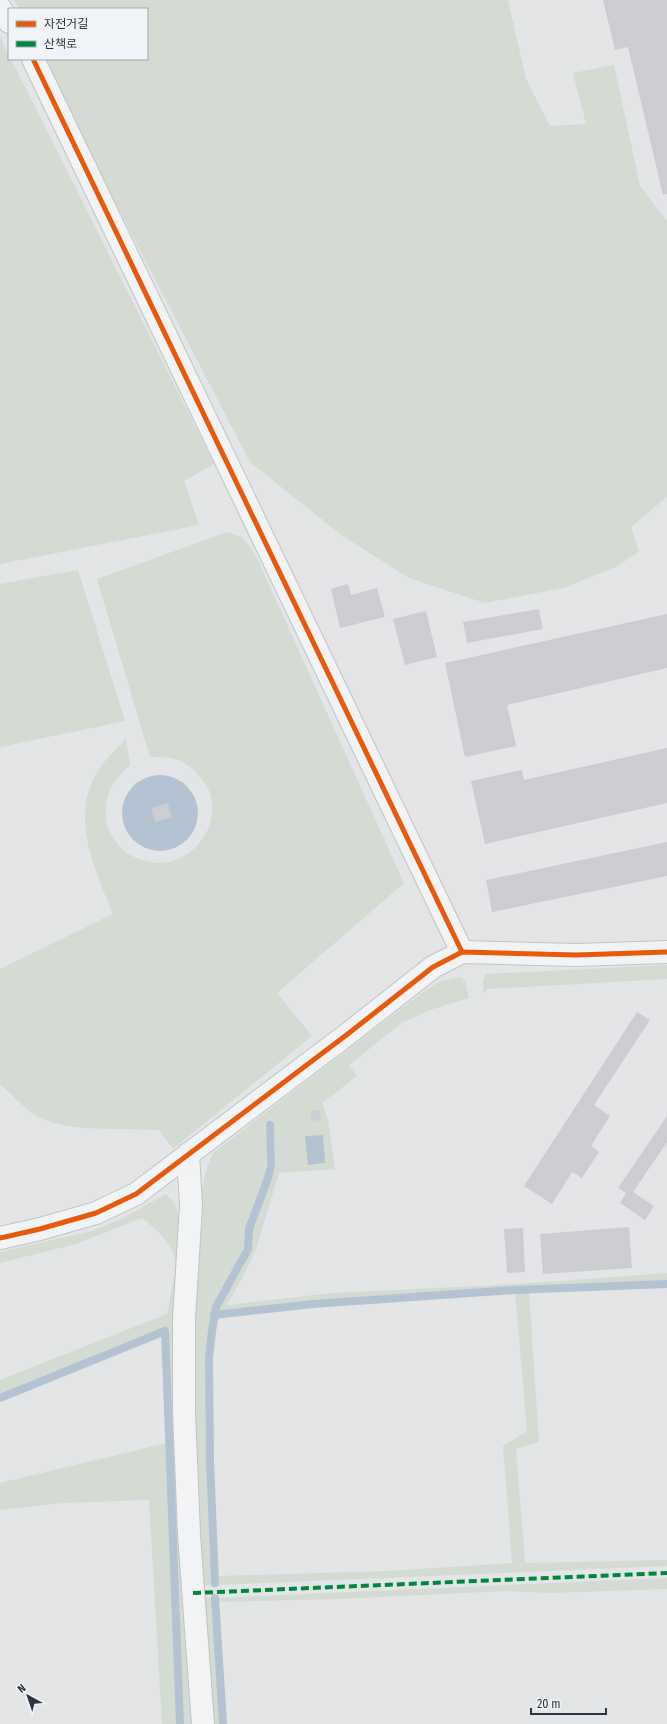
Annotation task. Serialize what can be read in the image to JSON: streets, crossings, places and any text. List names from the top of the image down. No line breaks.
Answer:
{"legend":["자전거길","산책로"],"scale_bar":"20 m","north":"top left"}
